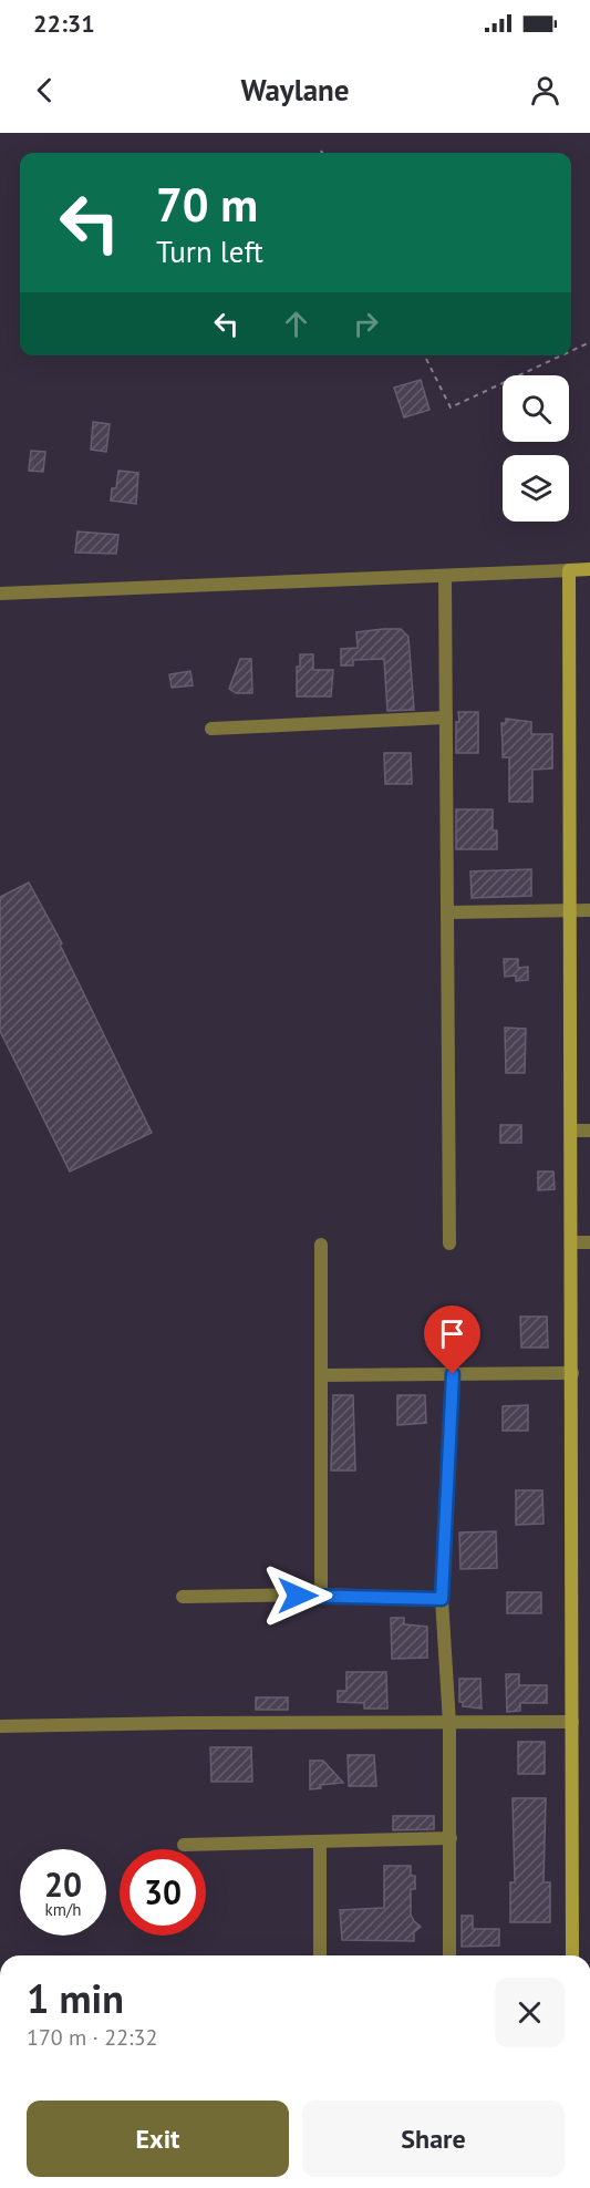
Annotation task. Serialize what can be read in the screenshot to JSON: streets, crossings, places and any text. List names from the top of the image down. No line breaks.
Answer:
{"page":{"status":"22:31","header":"Waylane","turn":["70 m","Turn left"],"speed":"20 km/h","limit":"30","heading":["1 min","170 m · 22:32"],"buttons":["Exit","Share"]}}
